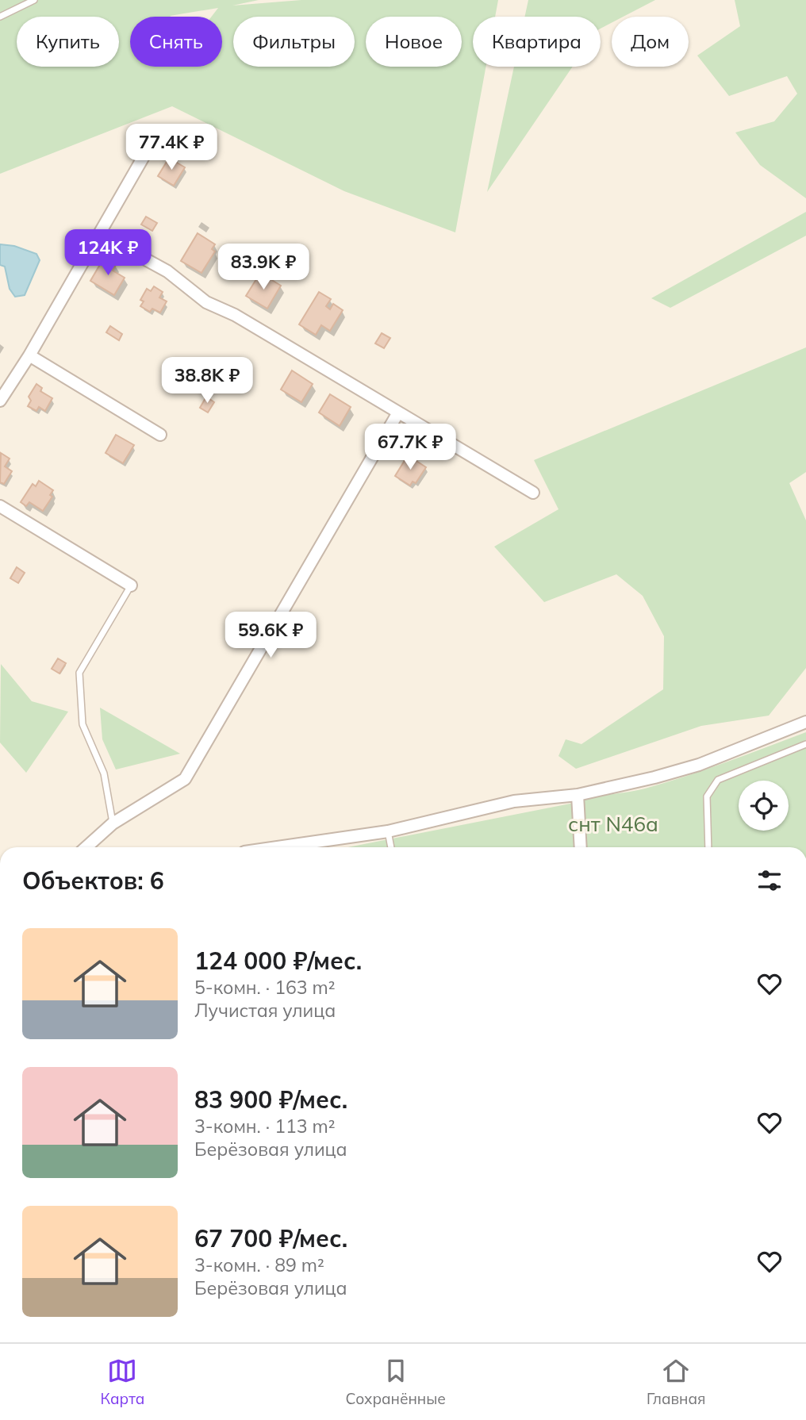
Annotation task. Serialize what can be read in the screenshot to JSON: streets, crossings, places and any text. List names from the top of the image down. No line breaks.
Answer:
{"parks":["снт N46а"],"page":{"chip":["Купить","Снять","Фильтры","Новое","Квартира","Дом"],"price":["77.4K ₽","124K ₽","83.9K ₽","38.8K ₽","67.7K ₽","59.6K ₽"],"heading":"Объектов: 6","list":[{"name":"124 000 ₽/мес.","note":"5-комн. · 163 m² · Лучистая улица"},{"name":"83 900 ₽/мес.","note":"3-комн. · 113 m² · Берёзовая улица"},{"name":"67 700 ₽/мес.","note":"3-комн. · 89 m² · Берёзовая улица"}],"tabs":["Карта","Сохранённые","Главная"]}}
